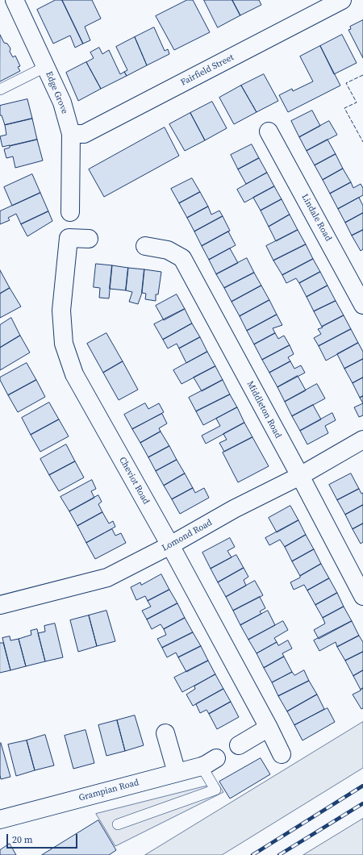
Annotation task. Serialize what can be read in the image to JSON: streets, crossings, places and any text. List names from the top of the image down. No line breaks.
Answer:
{"streets":{"street":["Fairfield Street","Edge Grove","Lindale Road","Middleton Road","Cheviot Road","Lomond Road","Grampian Road"]},"crossings":[["Fairfield Street","Edge Grove"],["Middleton Road","Lomond Road"],["Cheviot Road","Lomond Road"]],"scale_bar":"20 m"}
